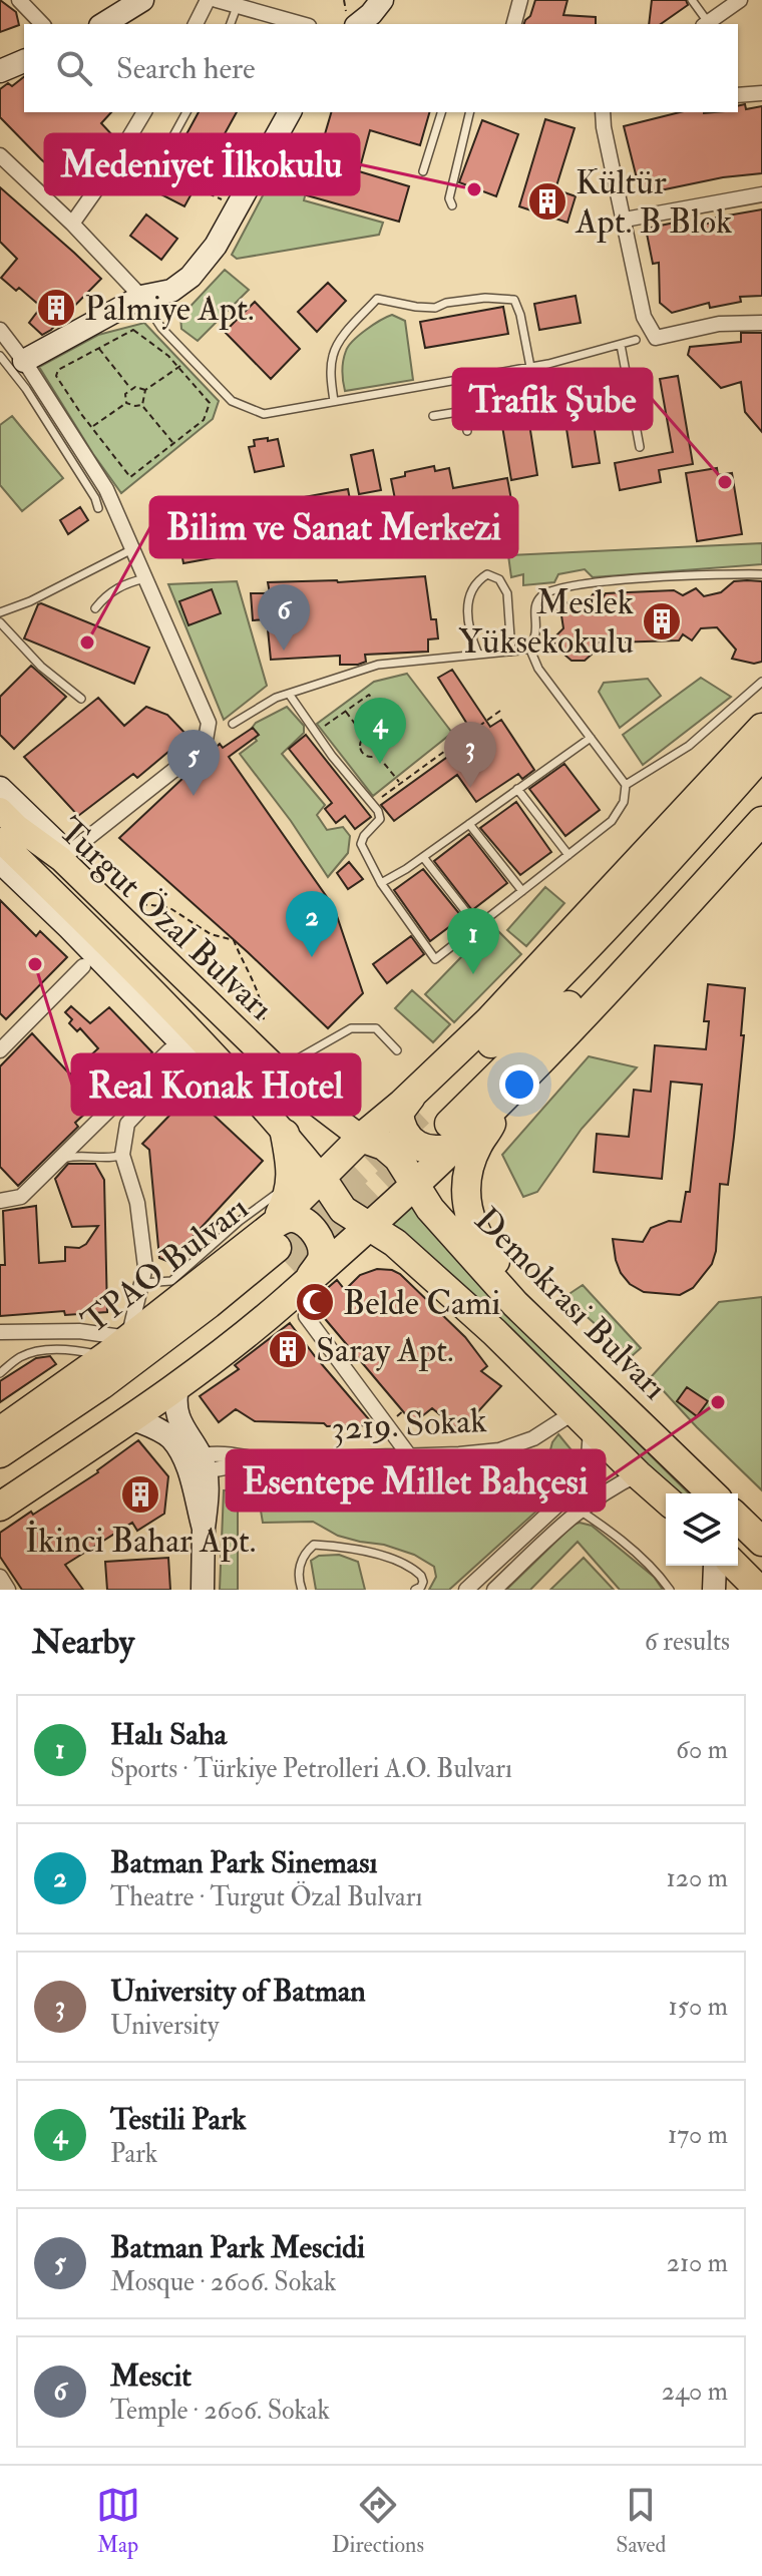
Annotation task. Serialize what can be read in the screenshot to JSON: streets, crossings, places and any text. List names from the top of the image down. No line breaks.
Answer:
{"streets":{"highway":["TPAO Bulvarı","Demokrasi Bulvarı"],"main road":["Turgut Özal Bulvarı"],"street":["3219. Sokak"]},"crossings":[["Turgut Özal Bulvarı","TPAO Bulvarı"],["Turgut Özal Bulvarı","Demokrasi Bulvarı"],["TPAO Bulvarı","Demokrasi Bulvarı"]],"places":{"other":["Medeniyet İlkokulu","Trafik Şube","Bilim ve Sanat Merkezi","Real Konak Hotel","Esentepe Millet Bahçesi"],"building":["Kültür Apt. B Blok","Palmiye Apt.","Meslek Yüksekokulu","Saray Apt.","İkinci Bahar Apt."],"mosque":["Belde Cami"]},"page":{"search":"Search here","pins":["6","4","3","5","2","1"],"heading":["Nearby","6 results"],"list":[{"mark":"1","name":"Halı Saha","note":"Sports · Türkiye Petrolleri A.O. Bulvarı","value":"60 m"},{"mark":"2","name":"Batman Park Sineması","note":"Theatre · Turgut Özal Bulvarı","value":"120 m"},{"mark":"3","name":"University of Batman","note":"University","value":"150 m"},{"mark":"4","name":"Testili Park","note":"Park","value":"170 m"},{"mark":"5","name":"Batman Park Mescidi","note":"Mosque · 2606. Sokak","value":"210 m"},{"mark":"6","name":"Mescit","note":"Temple · 2606. Sokak","value":"240 m"}],"nav":["Map","Directions","Saved"]}}
